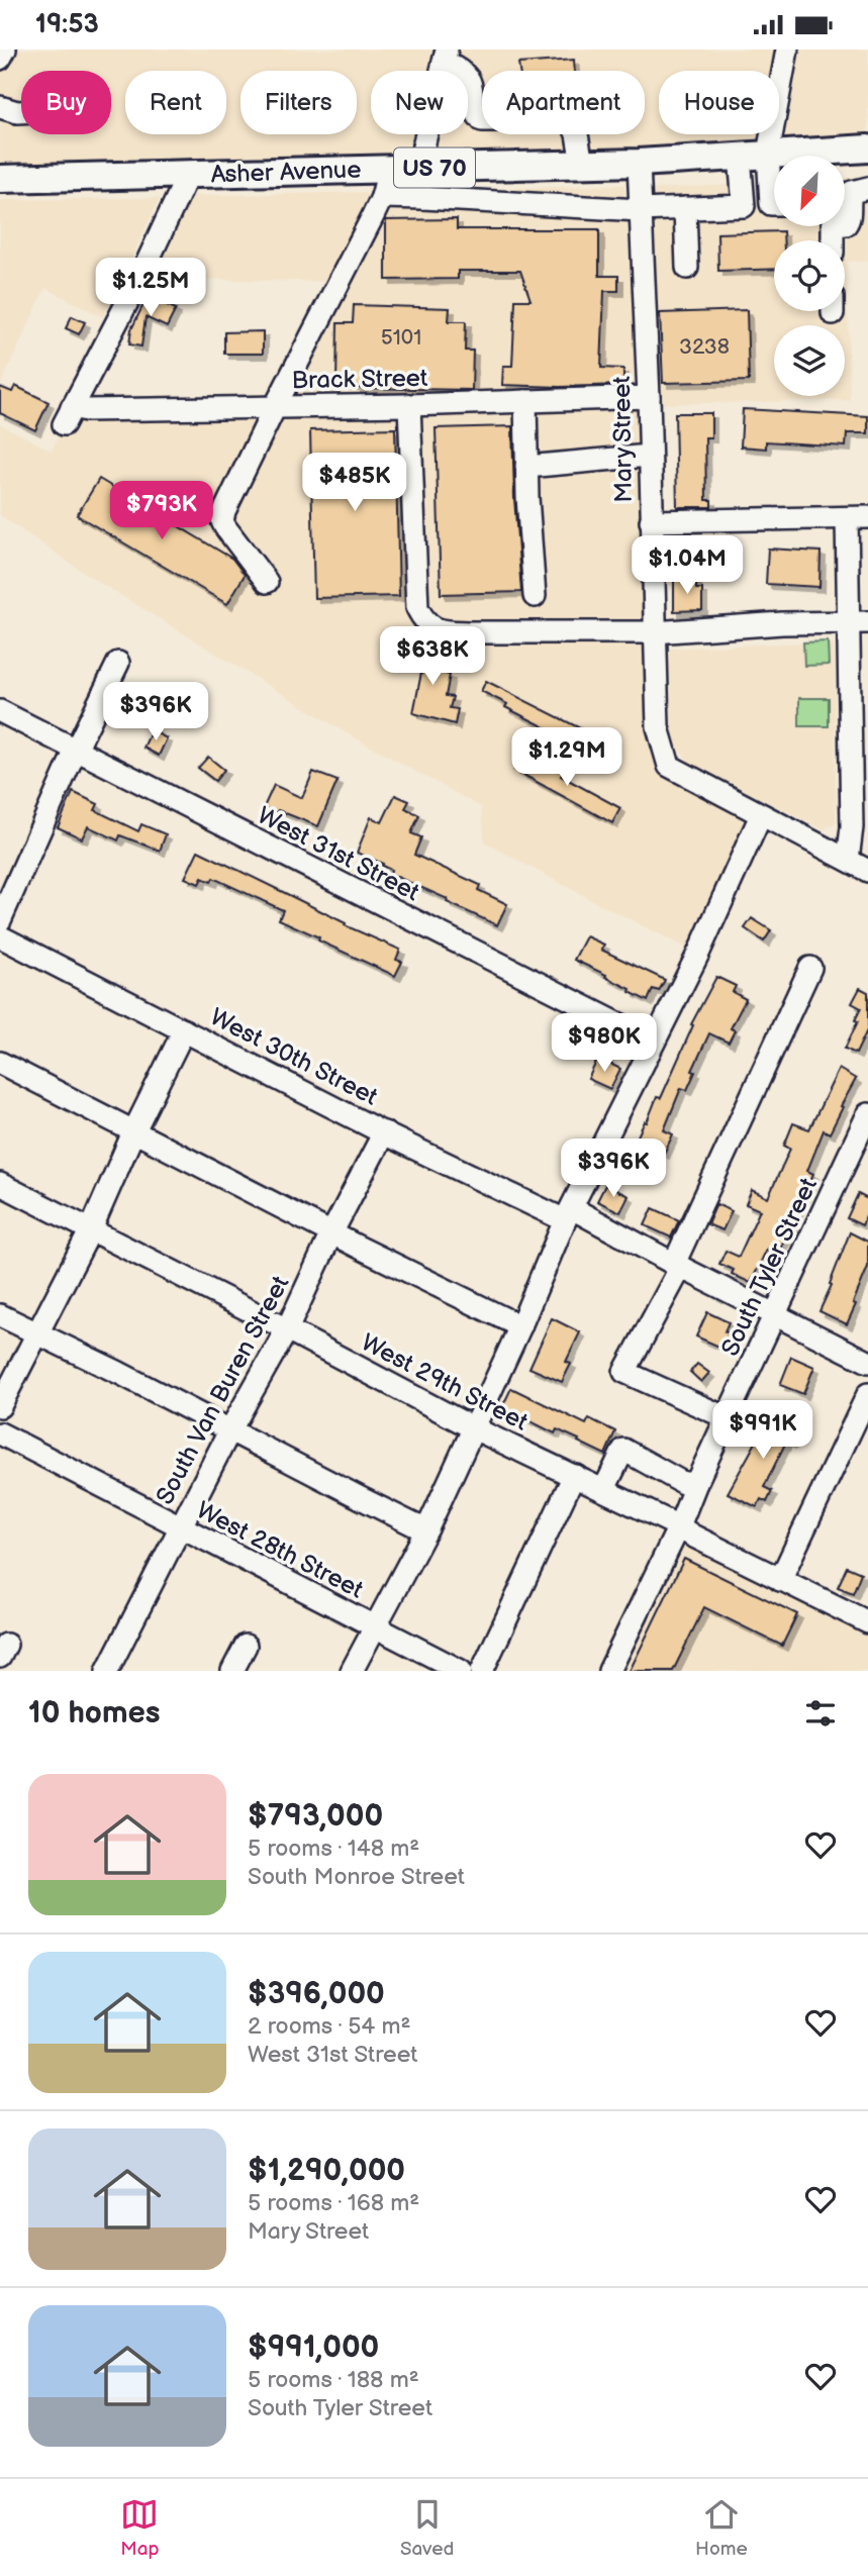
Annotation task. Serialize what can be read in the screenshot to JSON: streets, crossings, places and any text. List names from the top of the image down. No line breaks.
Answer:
{"streets":{"main road":["US 70","Asher Avenue"],"street":["Brack Street","Mary Street","West 31st Street","West 30th Street","South Tyler Street","West 29th Street","South Van Buren Street","West 28th Street"]},"crossings":[["Asher Avenue","Brack Street"],["Asher Avenue","Mary Street"],["Brack Street","Mary Street"],["West 30th Street","South Tyler Street"],["West 30th Street","South Van Buren Street"],["South Tyler Street","West 29th Street"],["West 29th Street","South Van Buren Street"],["South Van Buren Street","West 28th Street"]],"house_numbers":["5101","3238"],"north":"bottom left","page":{"status":"19:53","chip":["Buy","Rent","Filters","New","Apartment","House"],"price":["$1.25M","$485K","$793K","$1.04M","$638K","$396K","$1.29M","$980K","$396K","$991K"],"heading":"10 homes","list":[{"name":"$793,000","note":"5 rooms · 148 m² · South Monroe Street"},{"name":"$396,000","note":"2 rooms · 54 m² · West 31st Street"},{"name":"$1,290,000","note":"5 rooms · 168 m² · Mary Street"},{"name":"$991,000","note":"5 rooms · 188 m² · South Tyler Street"}],"tabs":["Map","Saved","Home"]}}
